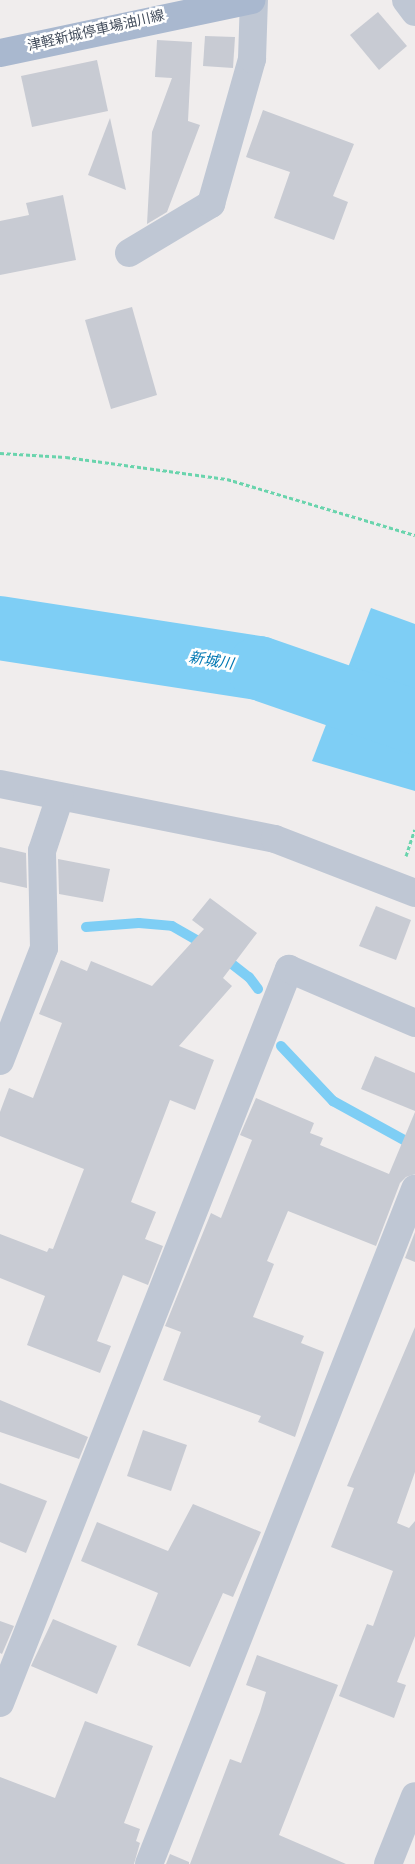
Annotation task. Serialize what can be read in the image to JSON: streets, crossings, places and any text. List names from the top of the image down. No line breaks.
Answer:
{"streets":{"main road":["津軽新城停車場油川線"]},"water":["新城川"]}
